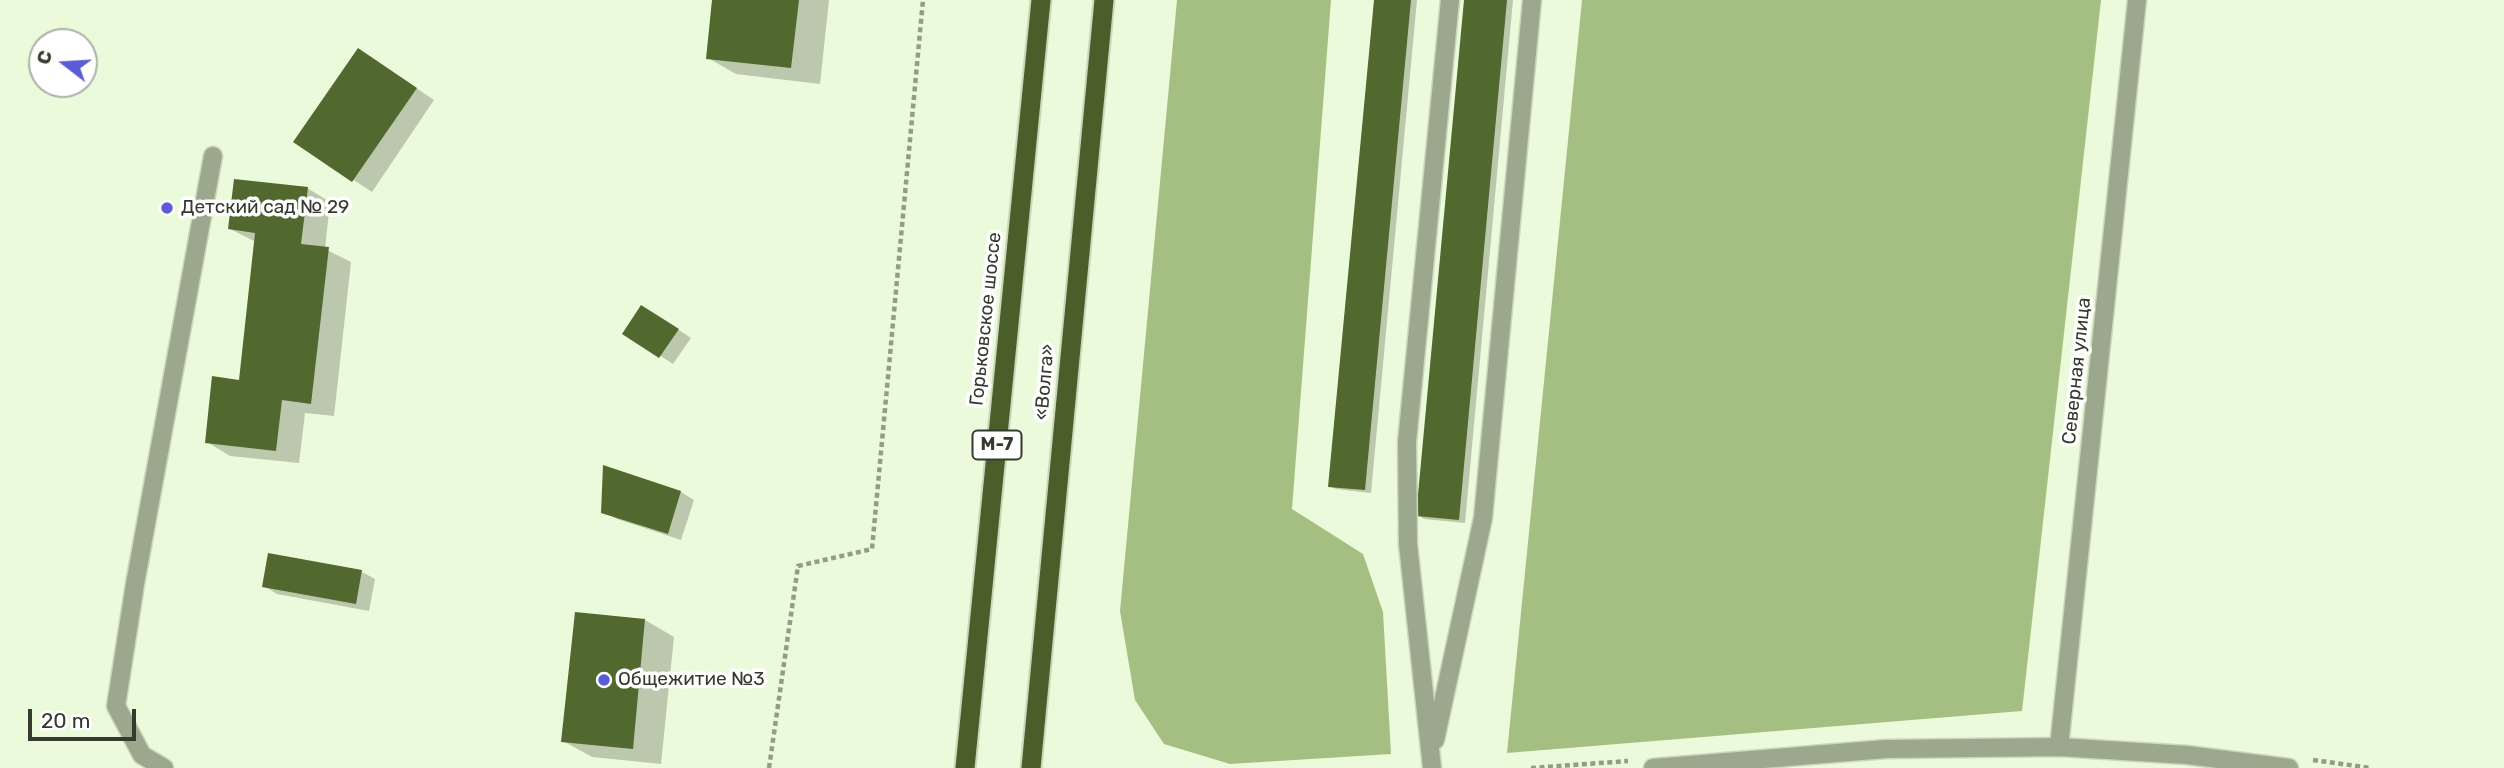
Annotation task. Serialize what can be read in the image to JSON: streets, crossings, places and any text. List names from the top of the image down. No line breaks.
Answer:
{"streets":{"highway":["Горьковское шоссе","«Волга»","М-7"],"street":["Северная улица"]},"places":["Детский сад № 29","Общежитие №3"],"scale_bar":"20 m","north":"left"}
